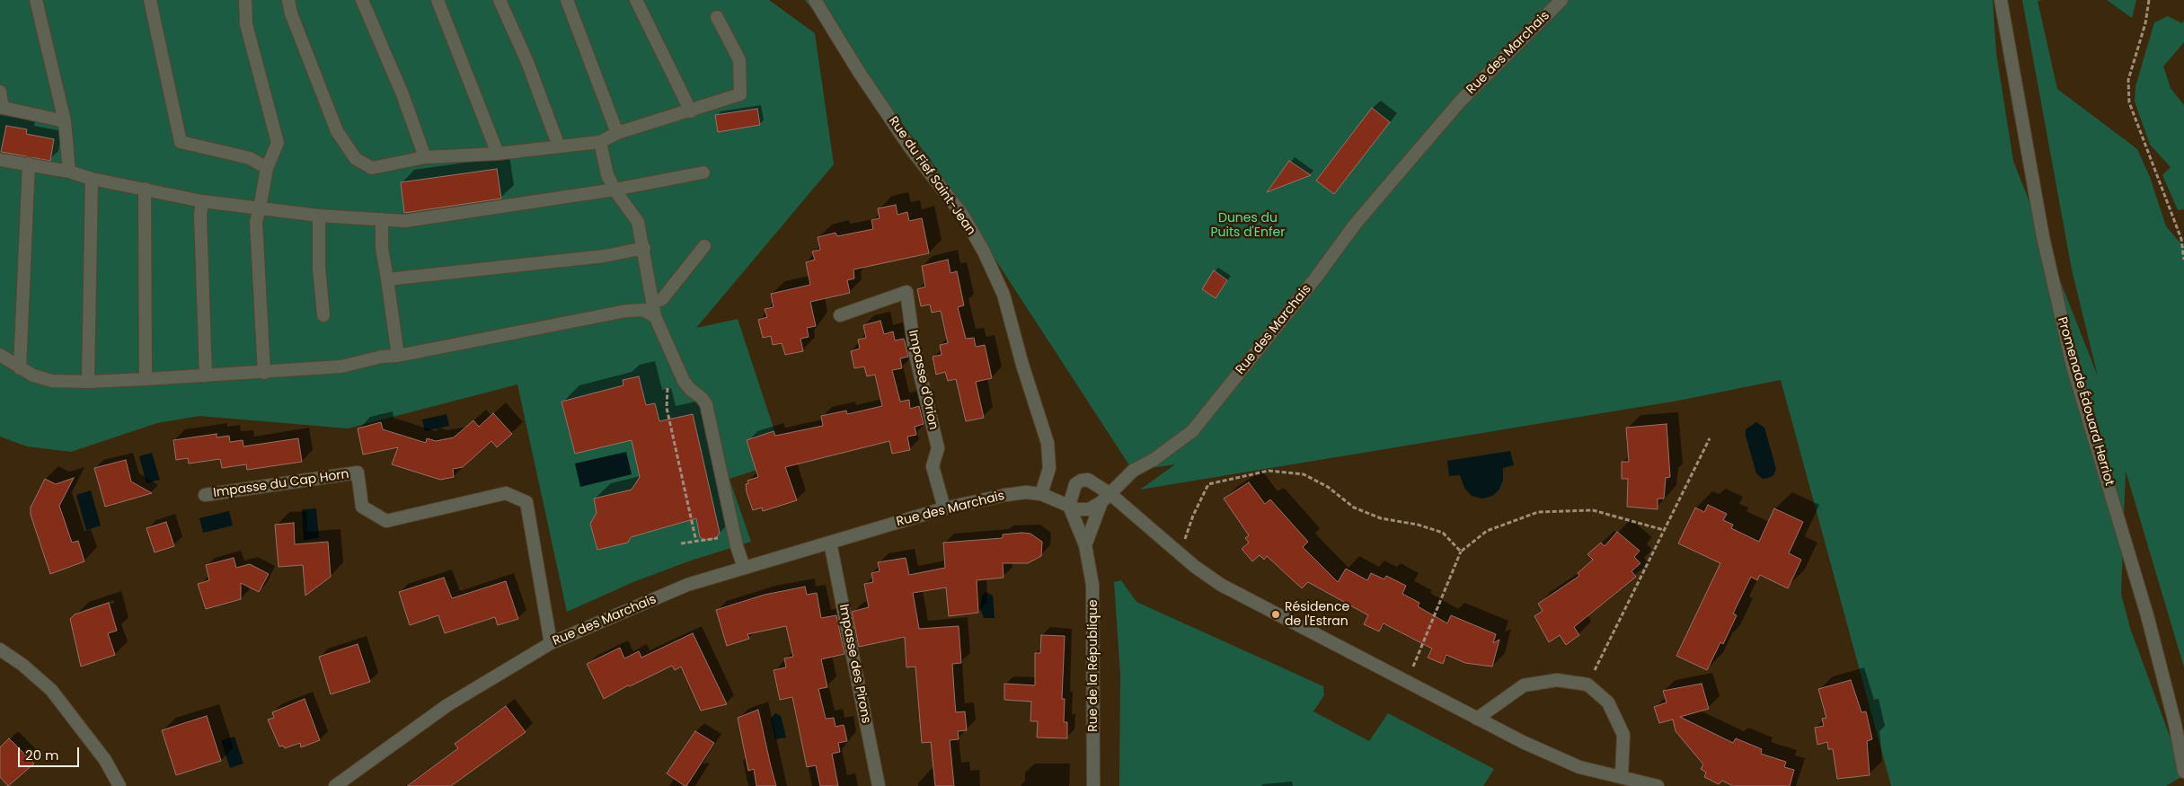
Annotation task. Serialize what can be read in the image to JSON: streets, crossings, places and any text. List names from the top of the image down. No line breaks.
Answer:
{"streets":{"street":["Rue des Marchais","Rue du Fief Saint-Jean","Impasse d'Orion","Promenade Édouard Herriot","Impasse du Cap Horn","Impasse des Pirons","Rue de la République"]},"crossings":[["Rue des Marchais","Rue du Fief Saint-Jean"],["Rue des Marchais","Impasse d'Orion"],["Rue des Marchais","Impasse du Cap Horn"],["Rue des Marchais","Impasse des Pirons"],["Rue des Marchais","Rue de la République"]],"parks":["Dunes du Puits d'Enfer"],"places":["Résidence de l'Estran"],"scale_bar":"20 m"}
